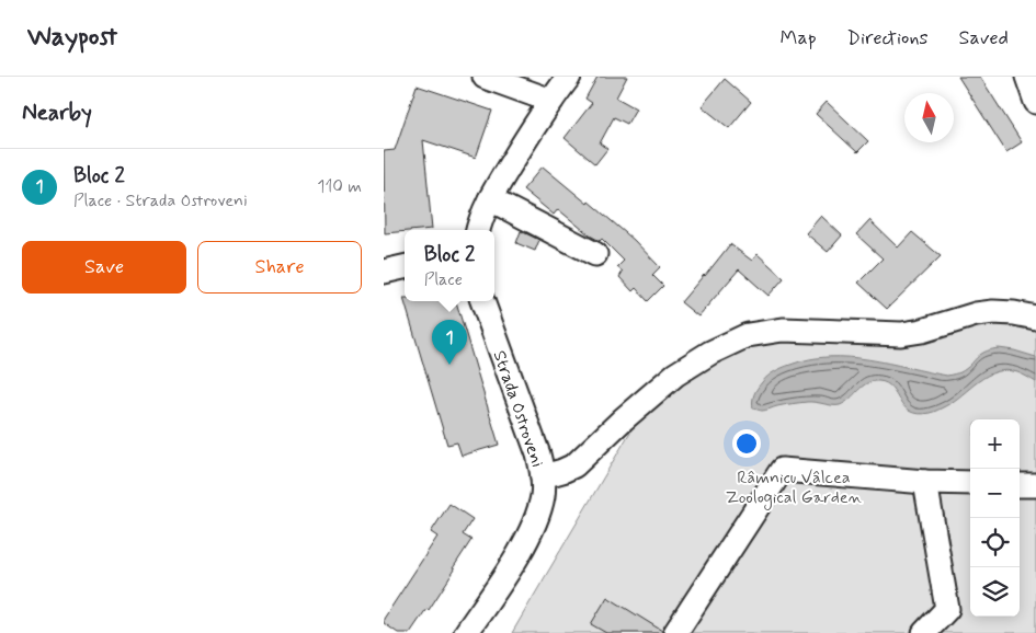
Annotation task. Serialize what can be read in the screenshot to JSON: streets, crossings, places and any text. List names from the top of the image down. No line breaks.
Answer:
{"streets":{"street":["Strada Ostroveni"]},"parks":["Râmnicu Vâlcea Zoological Garden"],"north":"top","page":{"header":"Waypost","nav":["Map","Directions","Saved"],"heading":"Nearby","list":[{"mark":"1","name":"Bloc 2","note":"Place · Strada Ostroveni","value":"110 m"}],"buttons":["Save","Share"],"popup":["Bloc 2","Place"],"pins":"1","map_buttons":["+","−"]}}
